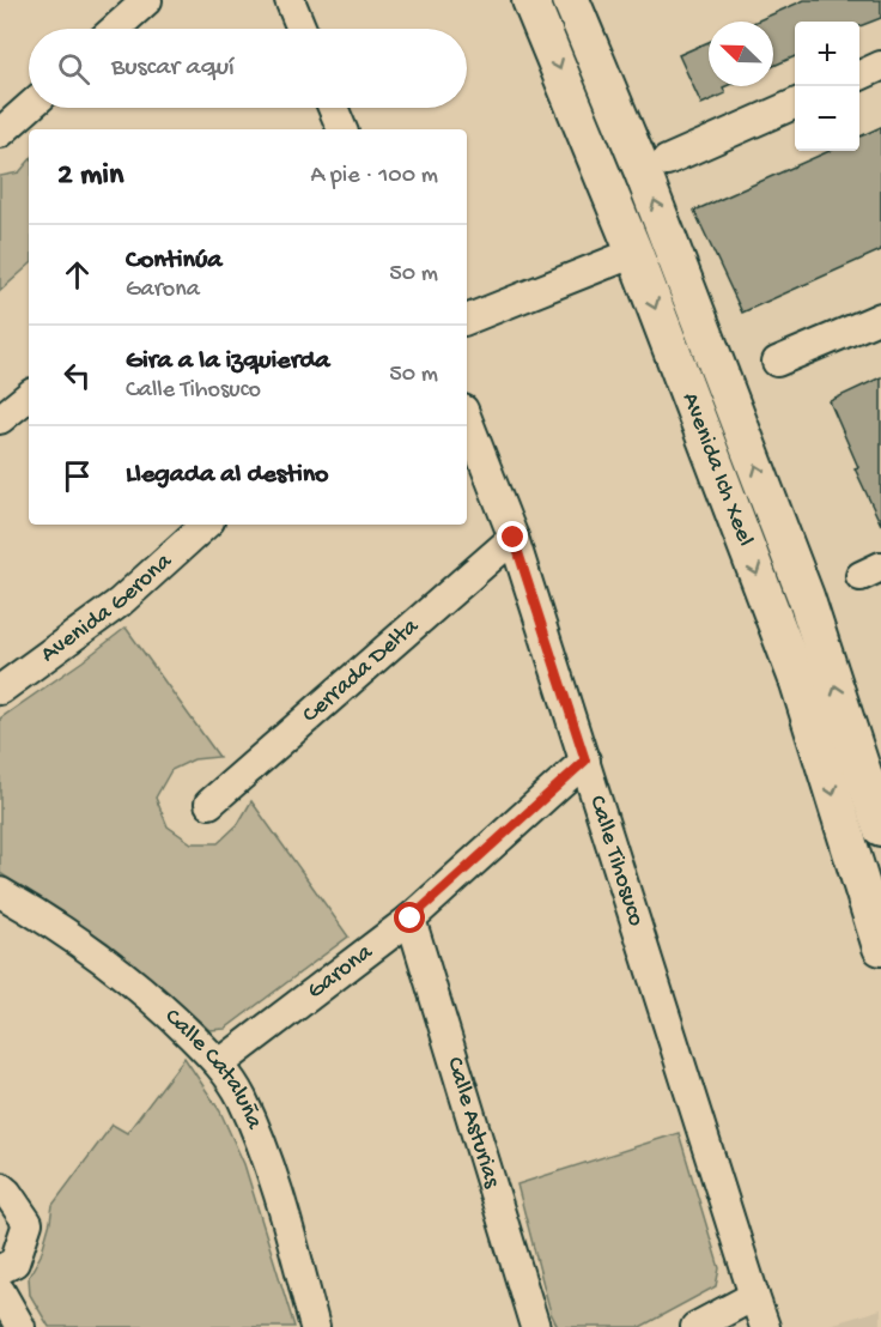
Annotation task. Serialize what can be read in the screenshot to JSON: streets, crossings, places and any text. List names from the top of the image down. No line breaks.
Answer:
{"streets":{"street":["Avenida Ich Xeel","Avenida Gerona","Cerrada Delta","Calle Tihosuco","Garona","Calle Cataluña","Calle Asturias"]},"crossings":[["Cerrada Delta","Calle Tihosuco"],["Calle Tihosuco","Garona"],["Garona","Calle Cataluña"],["Garona","Calle Asturias"]],"north":"top left","page":{"map_buttons":["+","−"],"search":"Buscar aquí","heading":["2 min","A pie · 100 m"],"list":[["Continúa","Garona","50 m"],["Gira a la izquierda","Calle Tihosuco","50 m"],"Llegada al destino"]}}
